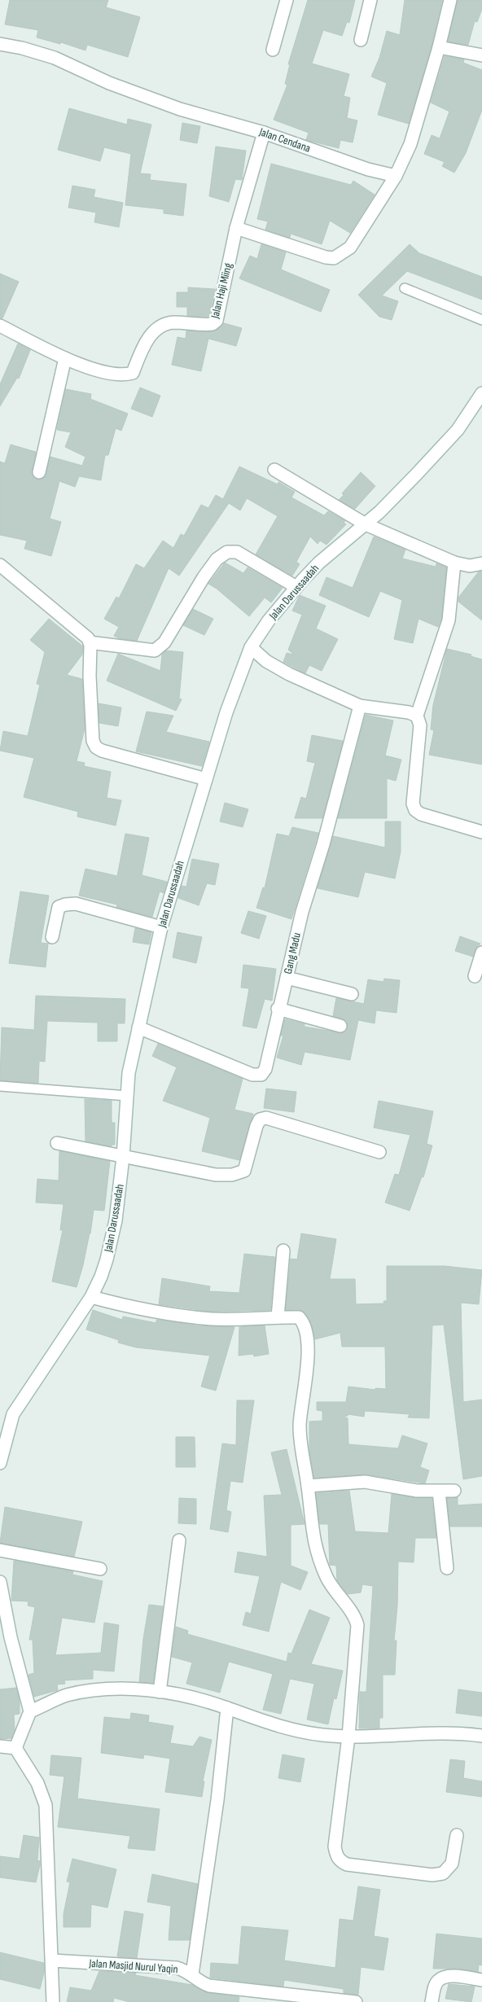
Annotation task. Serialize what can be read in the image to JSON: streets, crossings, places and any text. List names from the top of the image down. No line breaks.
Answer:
{"streets":{"street":["Jalan Cendana","Jalan Haji Miing","Jalan Darussaadah","Gang Madu","Jalan Masjid Nurul Yaqin"]},"crossings":[["Jalan Cendana","Jalan Haji Miing"],["Jalan Darussaadah","Gang Madu"]]}
